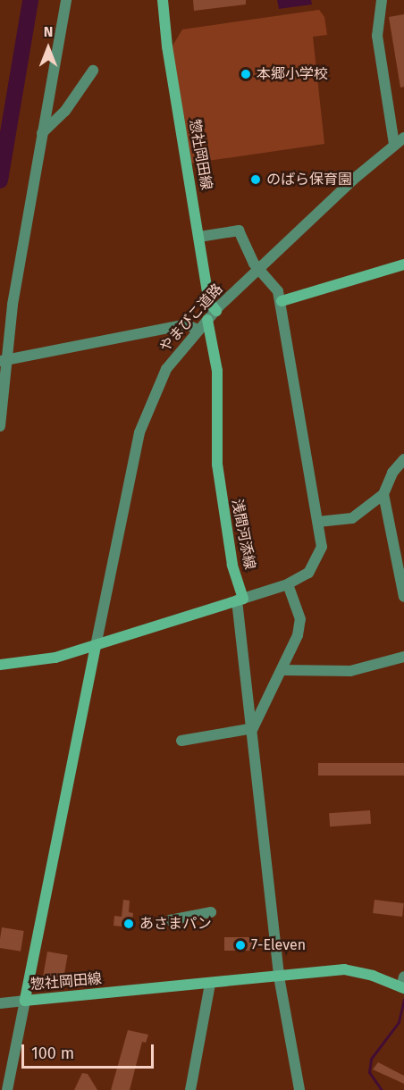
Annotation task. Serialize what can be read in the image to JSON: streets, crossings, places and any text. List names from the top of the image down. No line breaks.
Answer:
{"streets":{"main road":["惣社岡田線","浅間河添線"],"street":["やまびこ道路"]},"crossings":[["惣社岡田線","やまびこ道路"],["やまびこ道路","浅間河添線"]],"places":["本郷小学校","のばら保育園","あさまパン","7-Eleven"],"scale_bar":"100 m","north":"top"}
